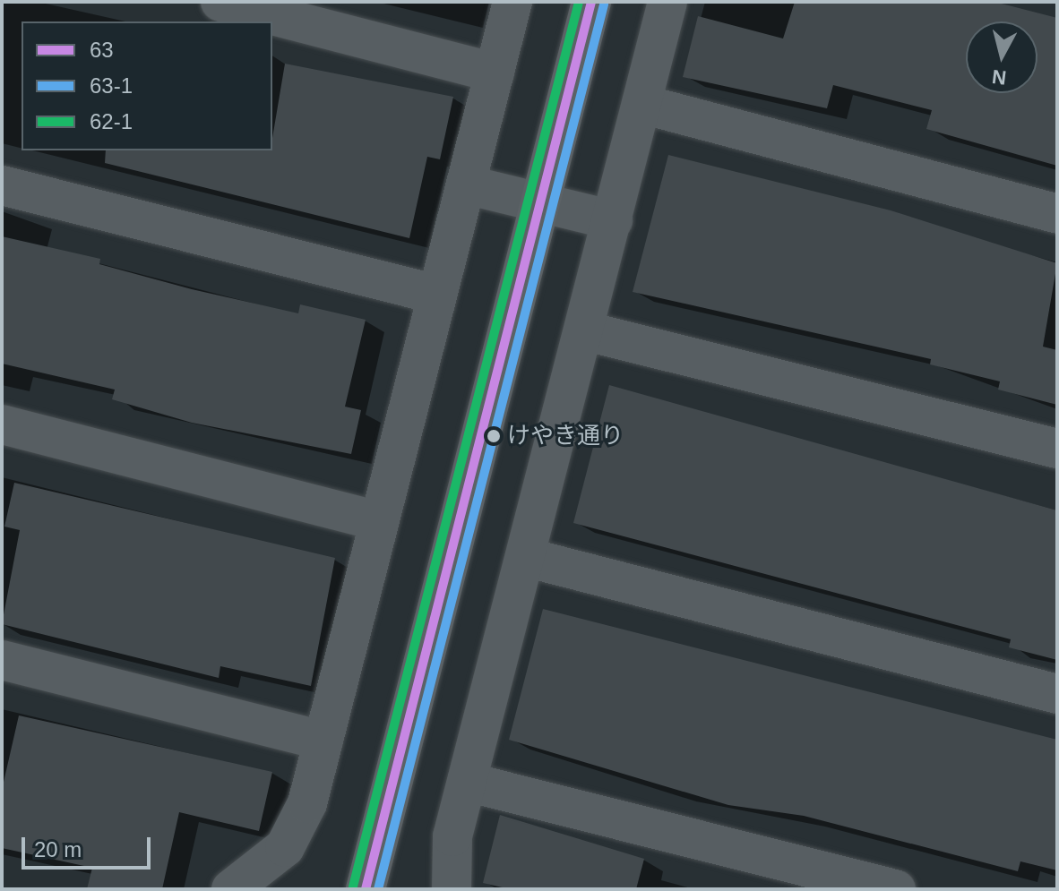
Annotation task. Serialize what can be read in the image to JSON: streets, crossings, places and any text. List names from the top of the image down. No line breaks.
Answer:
{"places":["けやき通り"],"lines":["transit line 63","transit line 62-1","transit line 63-1"],"legend":["63","63-1","62-1"],"scale_bar":"20 m","north":"bottom"}
